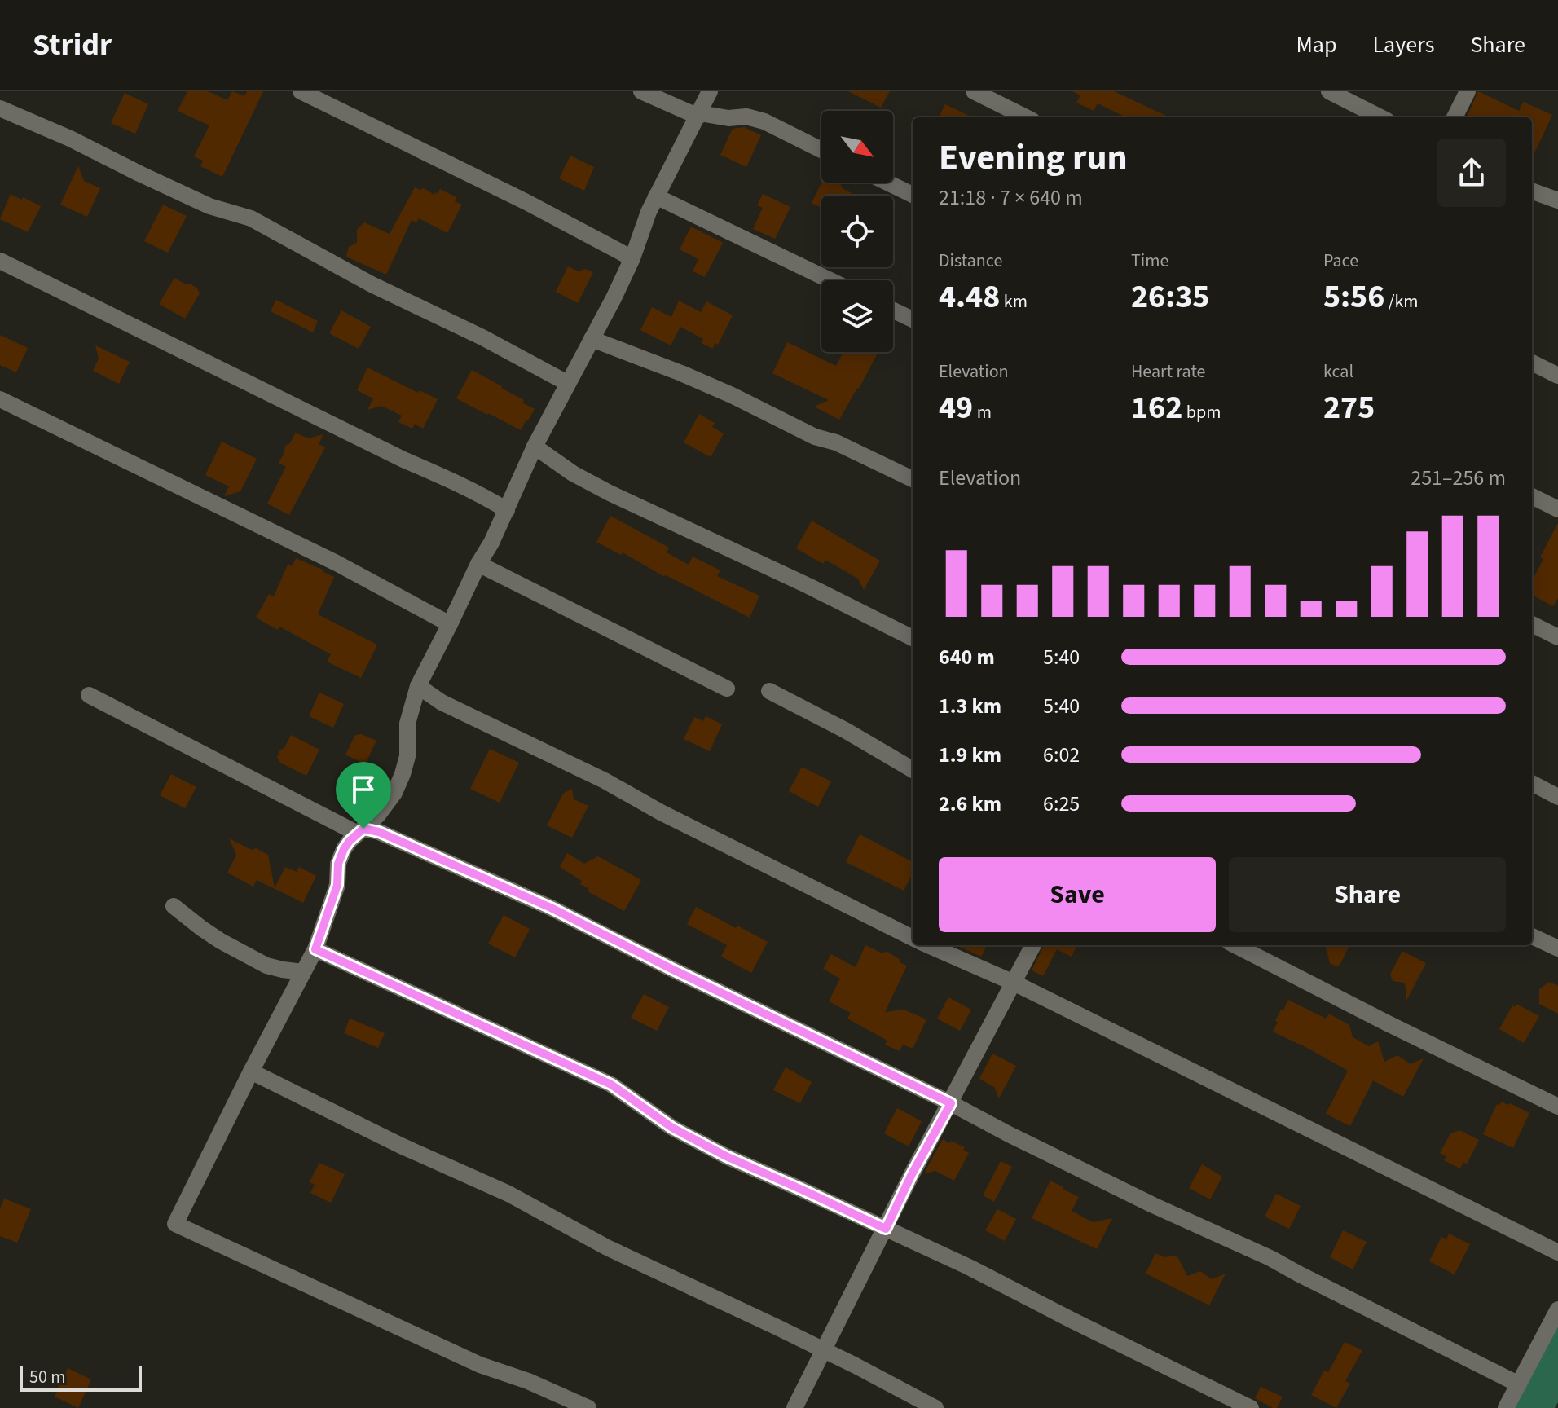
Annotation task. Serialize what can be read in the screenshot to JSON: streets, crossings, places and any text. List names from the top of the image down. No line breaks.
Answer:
{"scale_bar":"50 m","north":"bottom right","page":{"header":"Stridr","nav":["Map","Layers","Share"],"heading":["Evening run","21:18 · 7 × 640 m"],"stats":[["Distance","4.48 km"],["Time","26:35"],["Pace","5:56 /km"],["Elevation","49 m"],["Heart rate","162 bpm"],["kcal","275"]],"chart":["Elevation","251–256 m"],"list":[{"name":"640 m","note":"5:40"},{"name":"1.3 km","note":"5:40"},{"name":"1.9 km","note":"6:02"},{"name":"2.6 km","note":"6:25"}],"buttons":["Save","Share"],"scale":"50 m"}}
